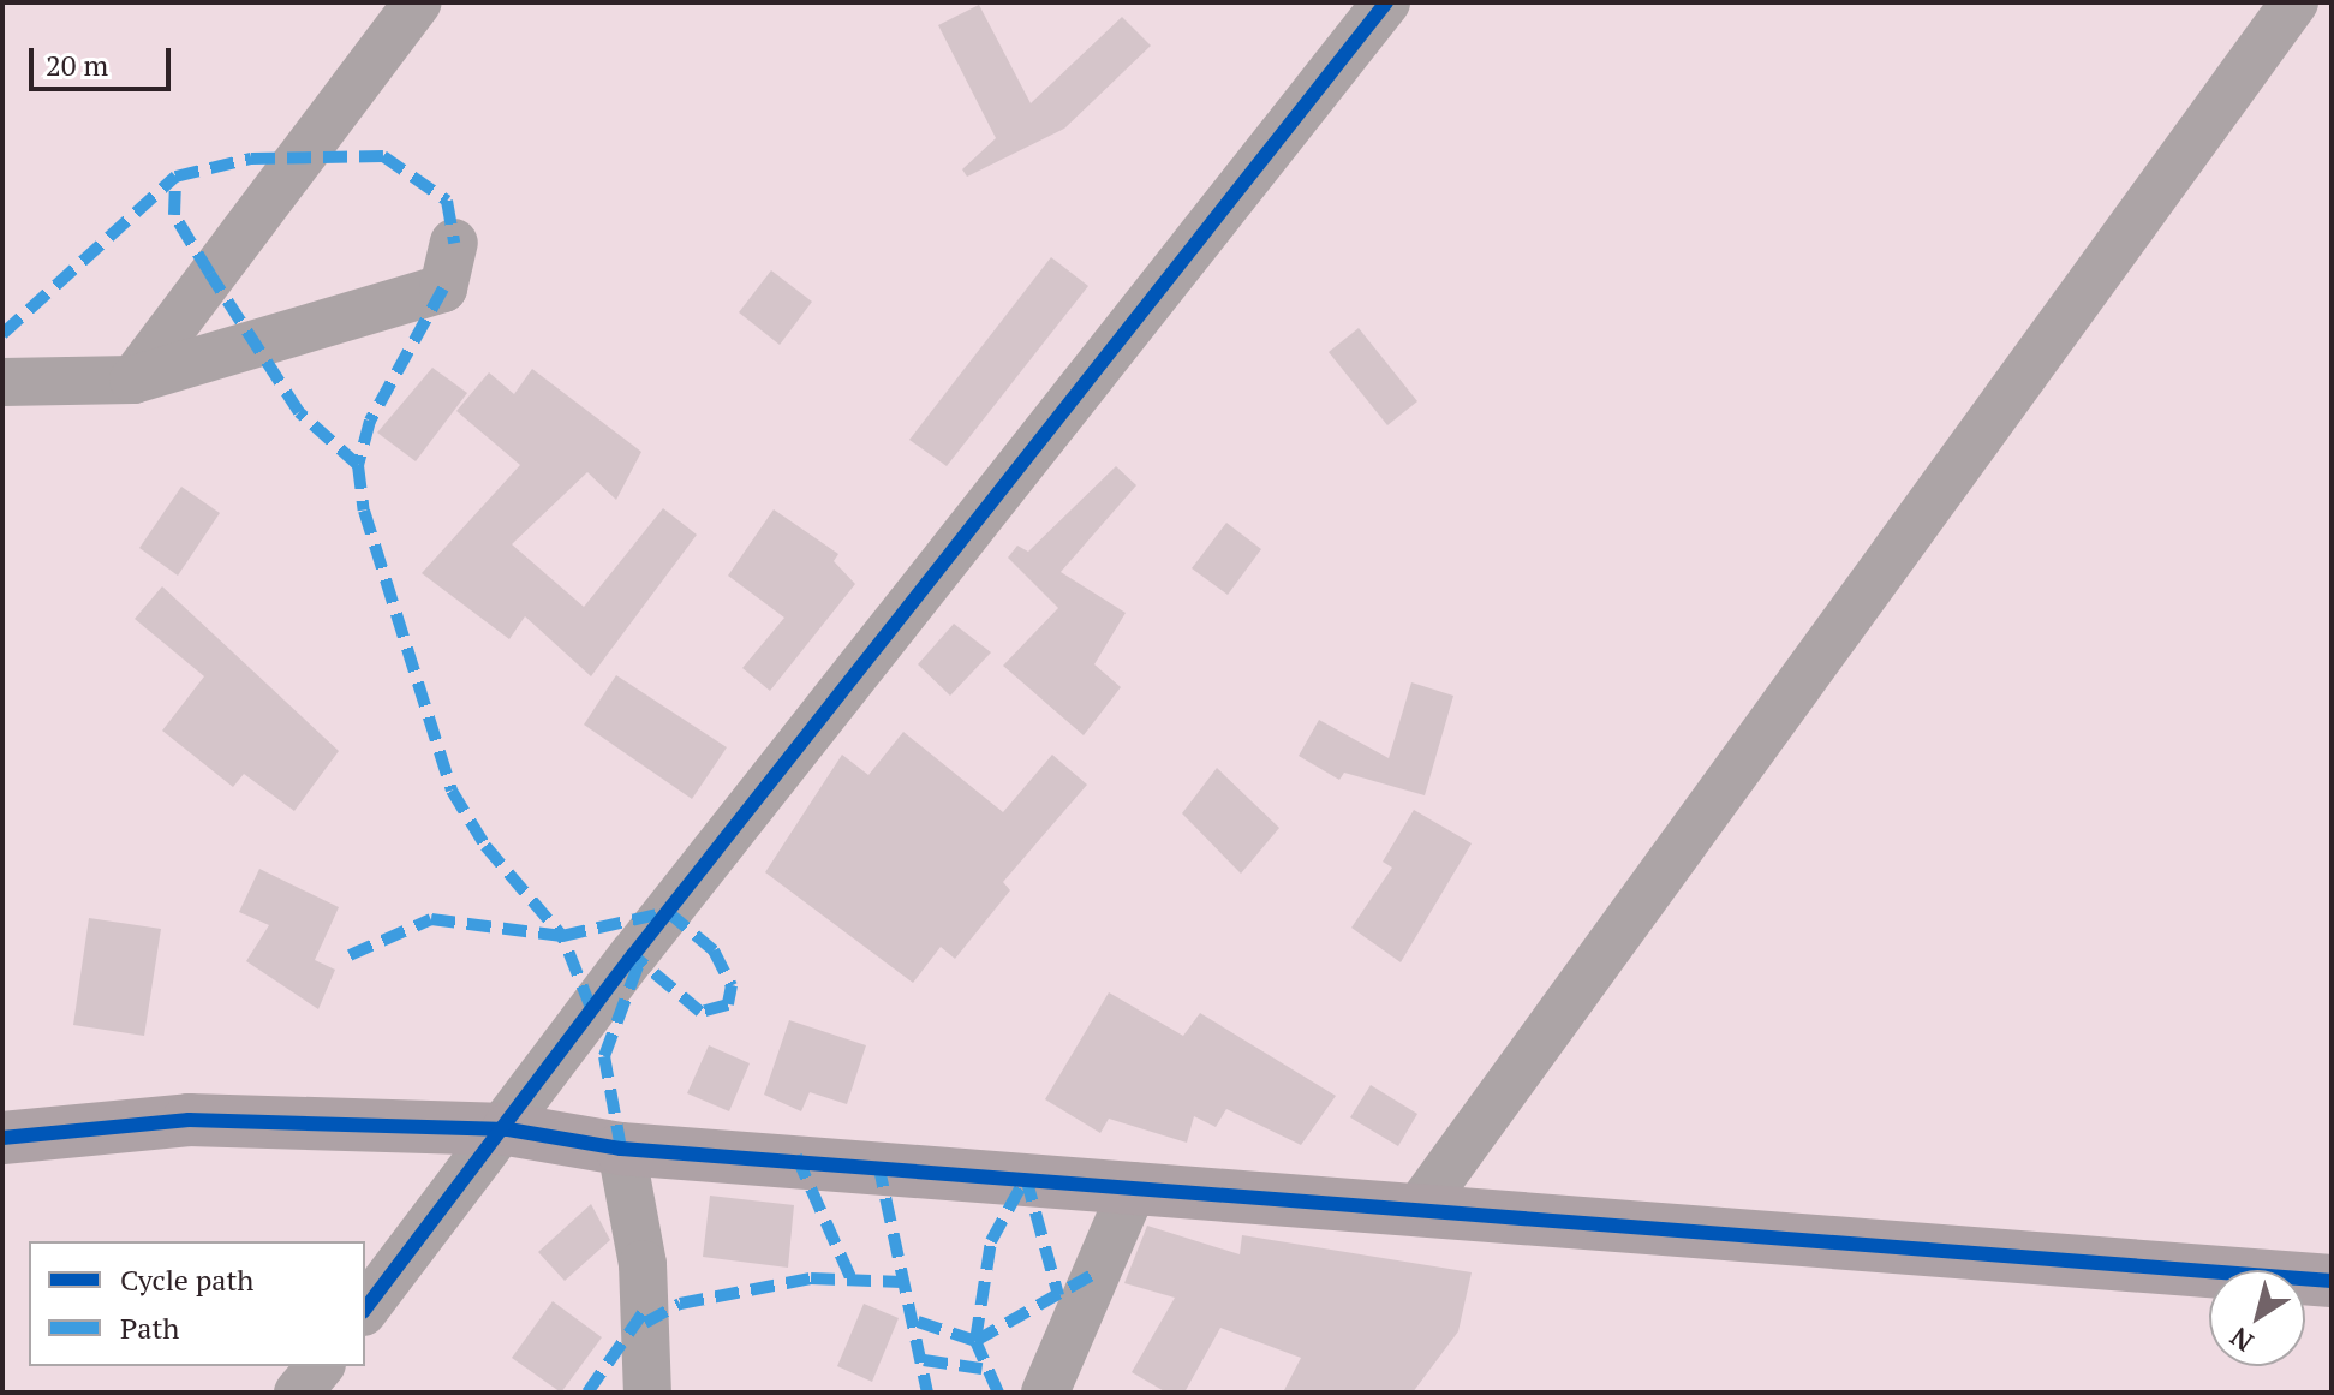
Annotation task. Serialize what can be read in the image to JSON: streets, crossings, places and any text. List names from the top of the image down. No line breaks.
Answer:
{"legend":["Cycle path","Path"],"scale_bar":"20 m","north":"bottom left"}
